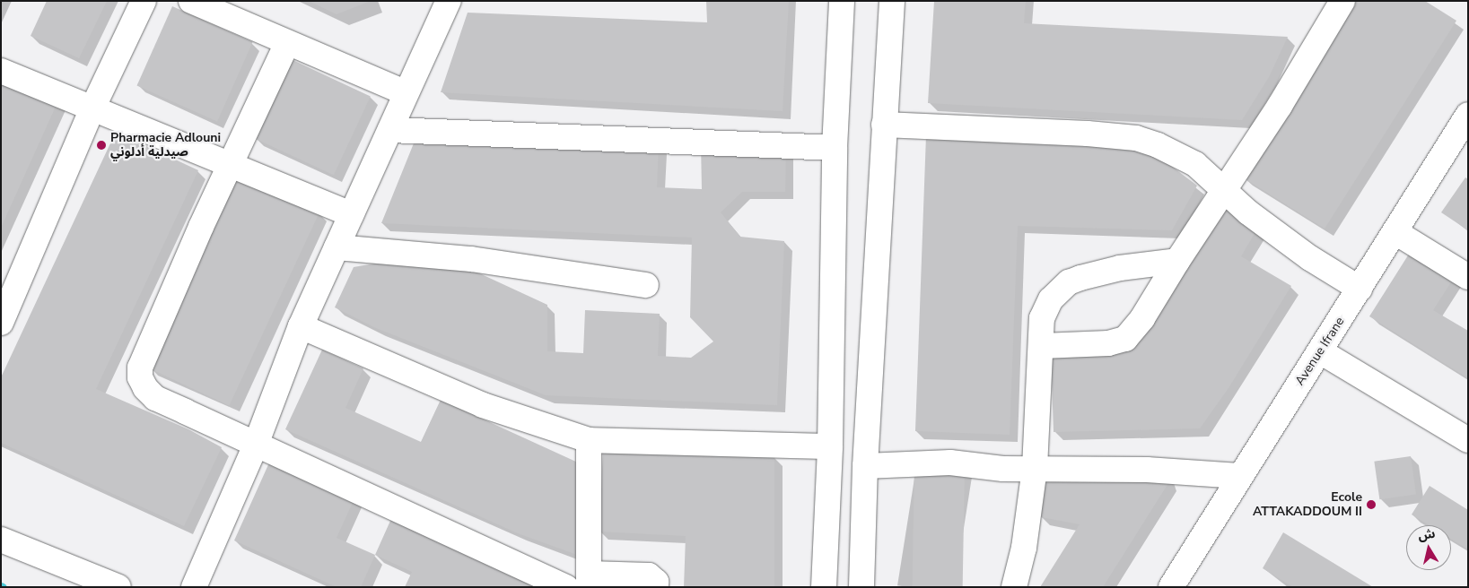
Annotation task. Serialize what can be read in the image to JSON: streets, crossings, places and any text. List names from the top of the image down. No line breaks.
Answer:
{"streets":{"street":["Avenue Ifrane"]},"places":["Pharmacie Adlouni صيدلية أدلوني","Ecole ATTAKADDOUM II"],"north":"top"}
